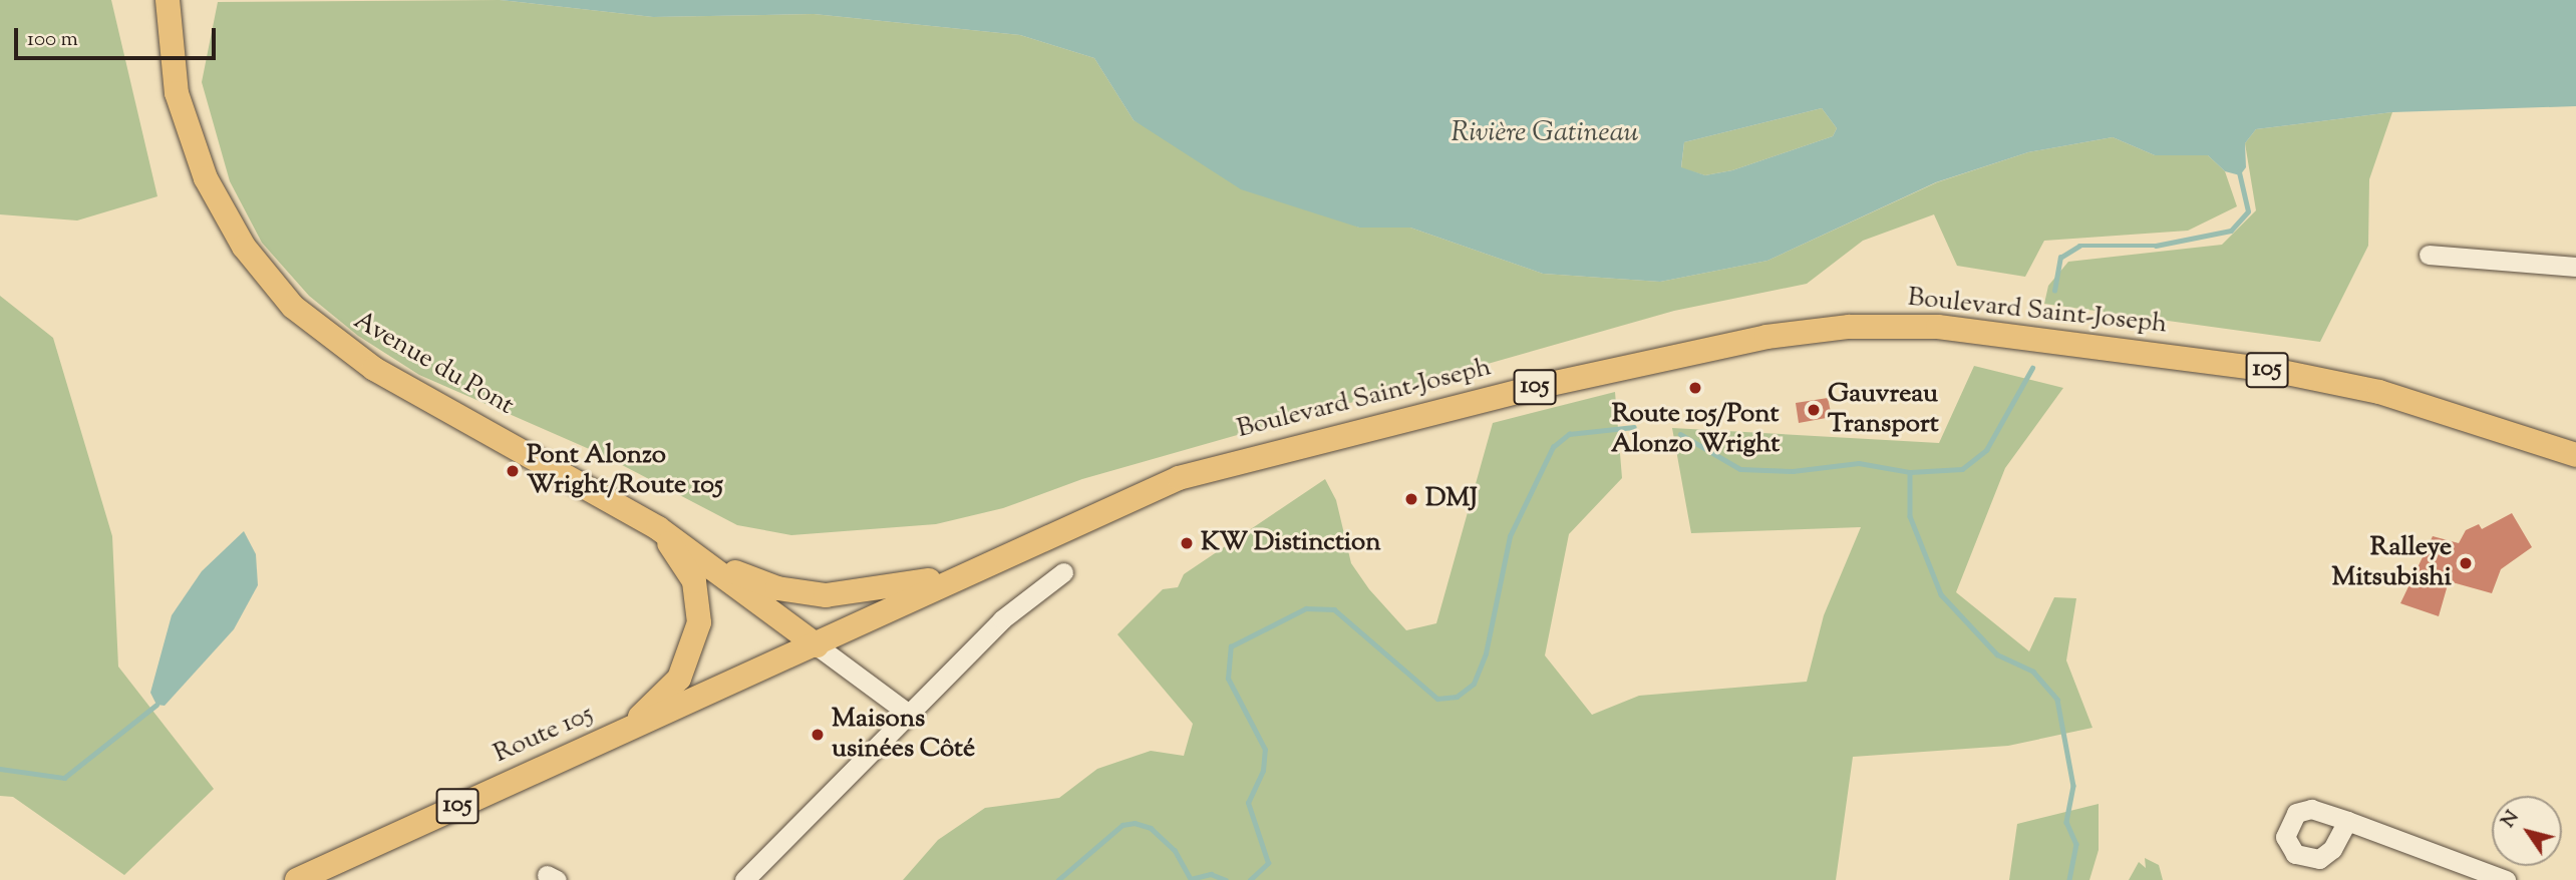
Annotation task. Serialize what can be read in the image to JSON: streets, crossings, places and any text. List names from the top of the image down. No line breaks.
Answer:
{"streets":{"main road":["Boulevard Saint-Joseph","Avenue du Pont","105","Route 105"]},"crossings":[["Boulevard Saint-Joseph","Avenue du Pont"],["Boulevard Saint-Joseph","Route 105"],["Avenue du Pont","Route 105"]],"water":["Rivière Gatineau"],"places":["Route 105/Pont Alonzo Wright","Gauvreau Transport","Pont Alonzo Wright/Route 105","DMJ","KW Distinction","Ralleye Mitsubishi","Maisons usinées Côté"],"scale_bar":"100 m","north":"top left"}
